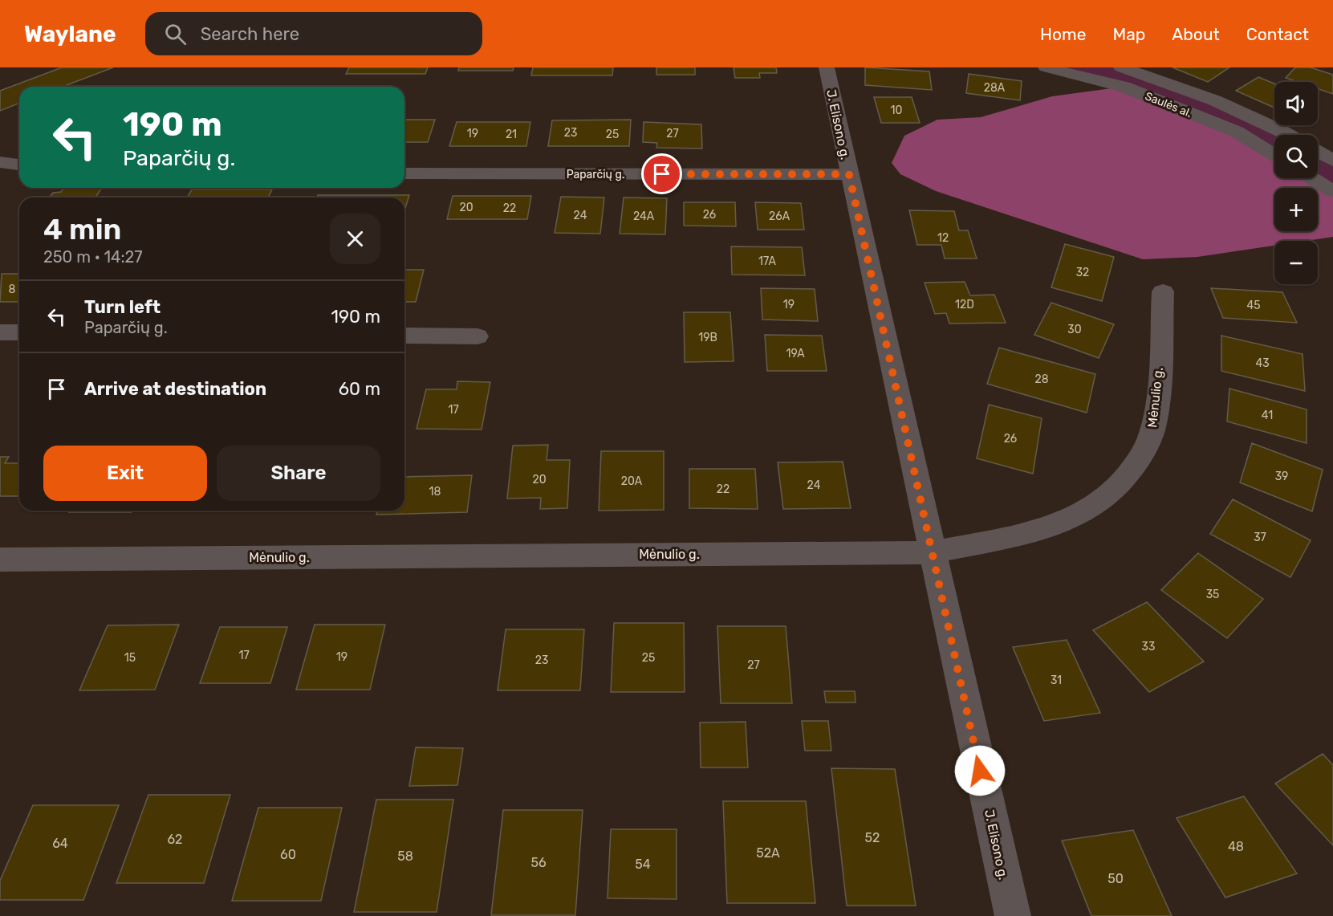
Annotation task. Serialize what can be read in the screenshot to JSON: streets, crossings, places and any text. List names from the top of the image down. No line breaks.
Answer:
{"streets":{"street":["Saulės al.","J. Elisono g.","Paparčių g.","Mėnulio g."]},"crossings":[["J. Elisono g.","Paparčių g."],["J. Elisono g.","Mėnulio g."]],"house_numbers":["28A","10","23","19","27","21","25","20","22","26","24","24A","26A","12","17A","32","8","19","12D","45","30","19B","19A","43","28","17","41","26","39","20","20A","24","22","18","37","35","33","17","19","15","25","23","27","31","52","62","64","48","52A","60","58","56","54","50"],"page":{"header":"Waylane","search":"Search here","nav":["Home","Map","About","Contact"],"map_buttons":["+","−"],"turn":["190 m","Paparčių g."],"heading":["4 min","250 m · 14:27"],"list":[{"name":"Turn left","note":"Paparčių g.","value":"190 m"},{"name":"Arrive at destination","value":"60 m"}],"buttons":["Exit","Share"]}}
